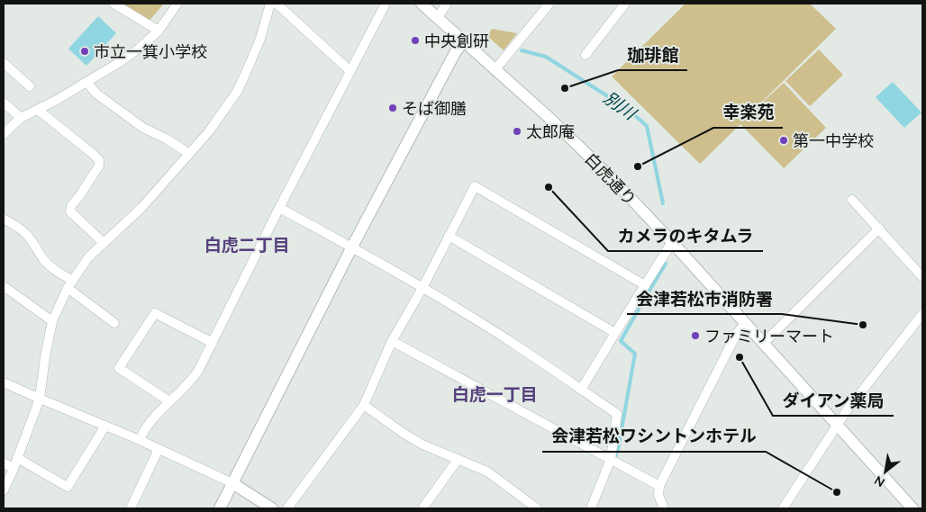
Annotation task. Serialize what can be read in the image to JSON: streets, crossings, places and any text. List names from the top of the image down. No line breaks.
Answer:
{"streets":{"street":["白虎通り"]},"districts":["白虎二丁目","白虎一丁目"],"water":["別川"],"places":["中央創研","市立一箕小学校","珈琲館","そば御膳","太郎庵","第一中学校","幸楽苑","カメラのキタムラ","会津若松市消防署","ファミリーマート","ダイアン薬局","会津若松ワシントンホテル"],"north":"bottom left"}
